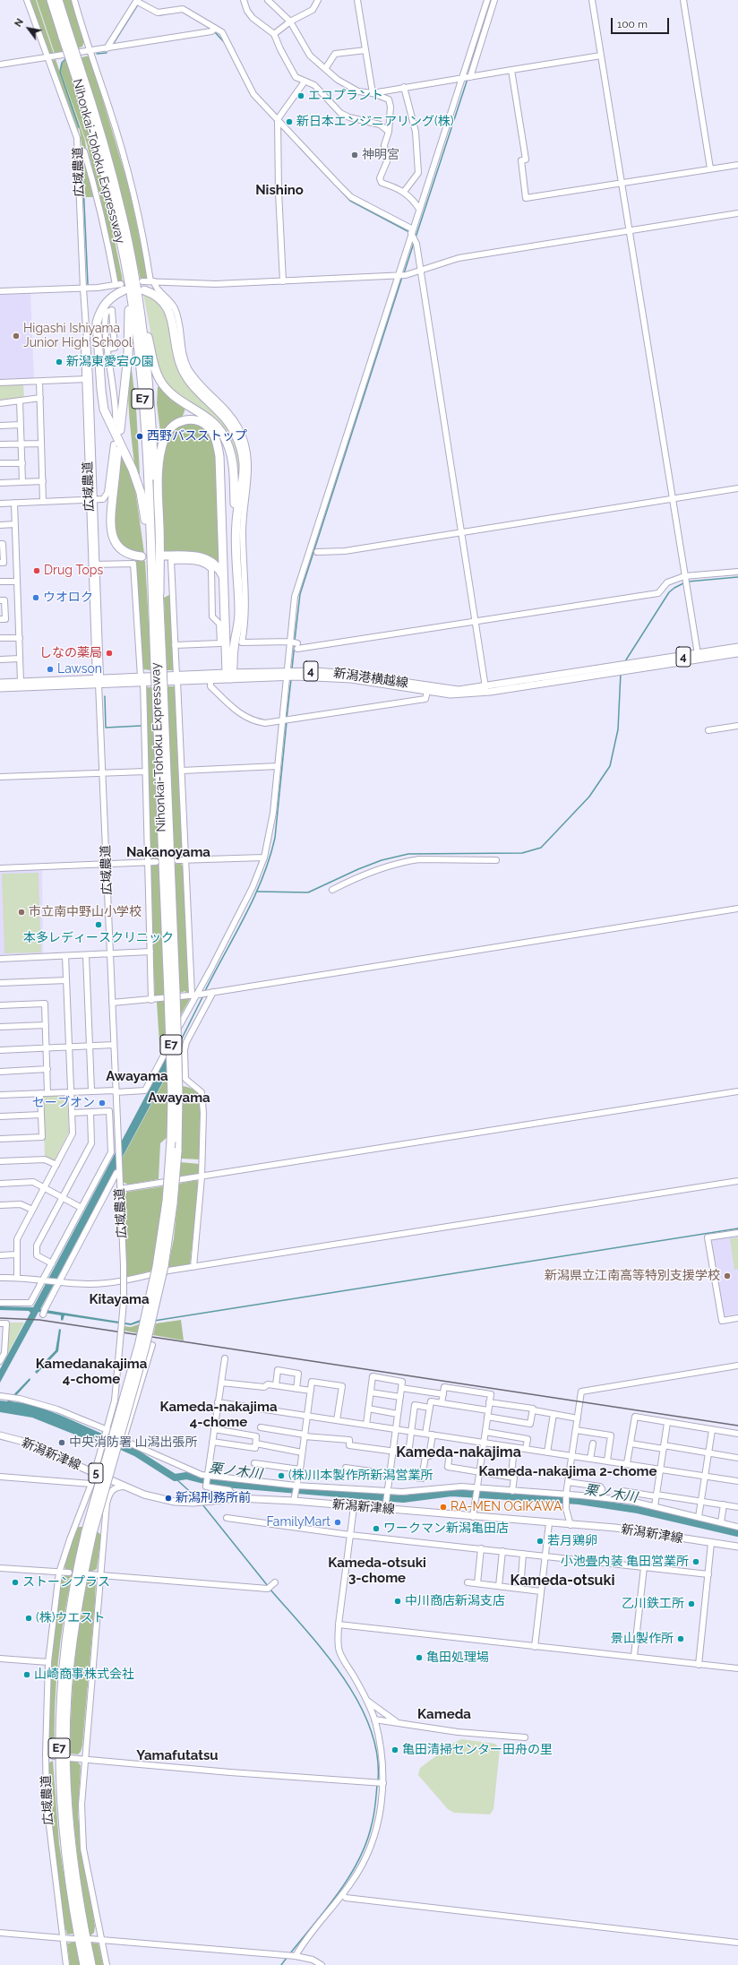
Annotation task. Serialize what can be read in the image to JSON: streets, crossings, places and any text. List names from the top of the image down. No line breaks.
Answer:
{"streets":{"highway":["Nihonkai-Tohoku Expressway","E7"],"main road":["4","新潟港横越線","新潟新津線","5"],"street":["広域農道"]},"crossings":[["広域農道","新潟港横越線"],["広域農道","新潟新津線"]],"districts":["Nishino","Nakanoyama","Awayama","Awayama","Kitayama","Kamedanakajima 4-chome","Kameda-nakajima 4-chome","Kameda-nakajima","Kameda-nakajima 2-chome","Kameda-otsuki 3-chome","Kameda-otsuki","Kameda","Yamafutatsu"],"water":["栗ノ木川"],"places":["エコプラント","新日本エンジニアリング(株)","神明宮","Higashi Ishiyama Junior High School","新潟東愛宕の園","西野バスストップ","Drug Tops","ウオロク","しなの薬局","Lawson","市立南中野山小学校","本多レディースクリニック","セーブオン","新潟県立江南高等特別支援学校","中央消防署 山潟出張所","(株)川本製作所新潟営業所","新潟刑務所前","RA-MEN OGIKAWA","FamilyMart","ワークマン新潟亀田店","若月鶏卵","小池畳内装 亀田営業所","ストーンプラス","中川商店新潟支店","乙川鉄工所","(株)ウエスト","景山製作所","亀田処理場","山崎商事株式会社","亀田清掃センター田舟の里"],"scale_bar":"100 m","north":"top left"}
